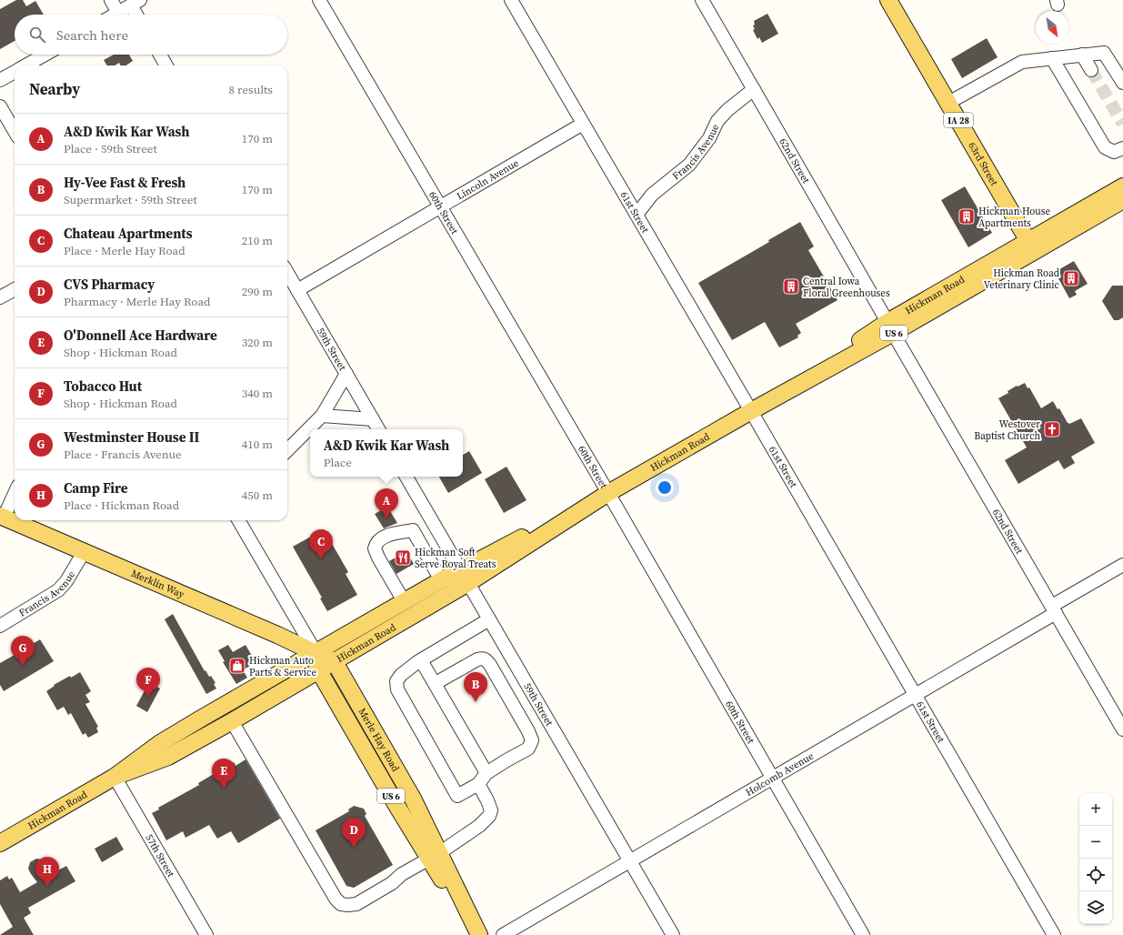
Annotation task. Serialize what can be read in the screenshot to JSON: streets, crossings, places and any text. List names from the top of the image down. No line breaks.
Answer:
{"streets":{"main road":["IA 28","63rd Street","Hickman Road","US 6","Merklin Way","Merle Hay Road"],"street":["Francis Avenue","62nd Street","Lincoln Avenue","60th Street","61st Street","59th Street","Holcomb Avenue","57th Street"]},"crossings":[["Francis Avenue","62nd Street"],["Francis Avenue","61st Street"],["Francis Avenue","Merklin Way"],["62nd Street","Hickman Road"],["62nd Street","Holcomb Avenue"],["63rd Street","Hickman Road"],["Lincoln Avenue","60th Street"],["Lincoln Avenue","61st Street"],["Lincoln Avenue","59th Street"],["60th Street","Hickman Road"],["60th Street","Holcomb Avenue"],["61st Street","Hickman Road"],["61st Street","Holcomb Avenue"],["Hickman Road","US 6"],["Hickman Road","59th Street"],["Hickman Road","Merklin Way"],["Hickman Road","Merle Hay Road"],["Hickman Road","57th Street"],["US 6","Merle Hay Road"],["59th Street","Holcomb Avenue"],["Merklin Way","Merle Hay Road"]],"places":{"building":["Hickman House Apartments","Hickman Road Veterinary Clinic","Central Iowa Floral Greenhouses"],"church":["Westover Baptist Church"],"restaurant":["Hickman Soft Serve Royal Treats"],"shop":["Hickman Auto Parts & Service"]},"north":"bottom right","page":{"search":"Search here","heading":["Nearby","8 results"],"list":[{"mark":"A","name":"A&D Kwik Kar Wash","note":"Place · 59th Street","value":"170 m"},{"mark":"B","name":"Hy-Vee Fast & Fresh","note":"Supermarket · 59th Street","value":"170 m"},{"mark":"C","name":"Chateau Apartments","note":"Place · Merle Hay Road","value":"210 m"},{"mark":"D","name":"CVS Pharmacy","note":"Pharmacy · Merle Hay Road","value":"290 m"},{"mark":"E","name":"O'Donnell Ace Hardware","note":"Shop · Hickman Road","value":"320 m"},{"mark":"F","name":"Tobacco Hut","note":"Shop · Hickman Road","value":"340 m"},{"mark":"G","name":"Westminster House II","note":"Place · Francis Avenue","value":"410 m"},{"mark":"H","name":"Camp Fire","note":"Place · Hickman Road","value":"450 m"}],"popup":["A&D Kwik Kar Wash","Place"],"pins":["A","C","G","F","B","E","D","H"],"map_buttons":["+","−"]}}
